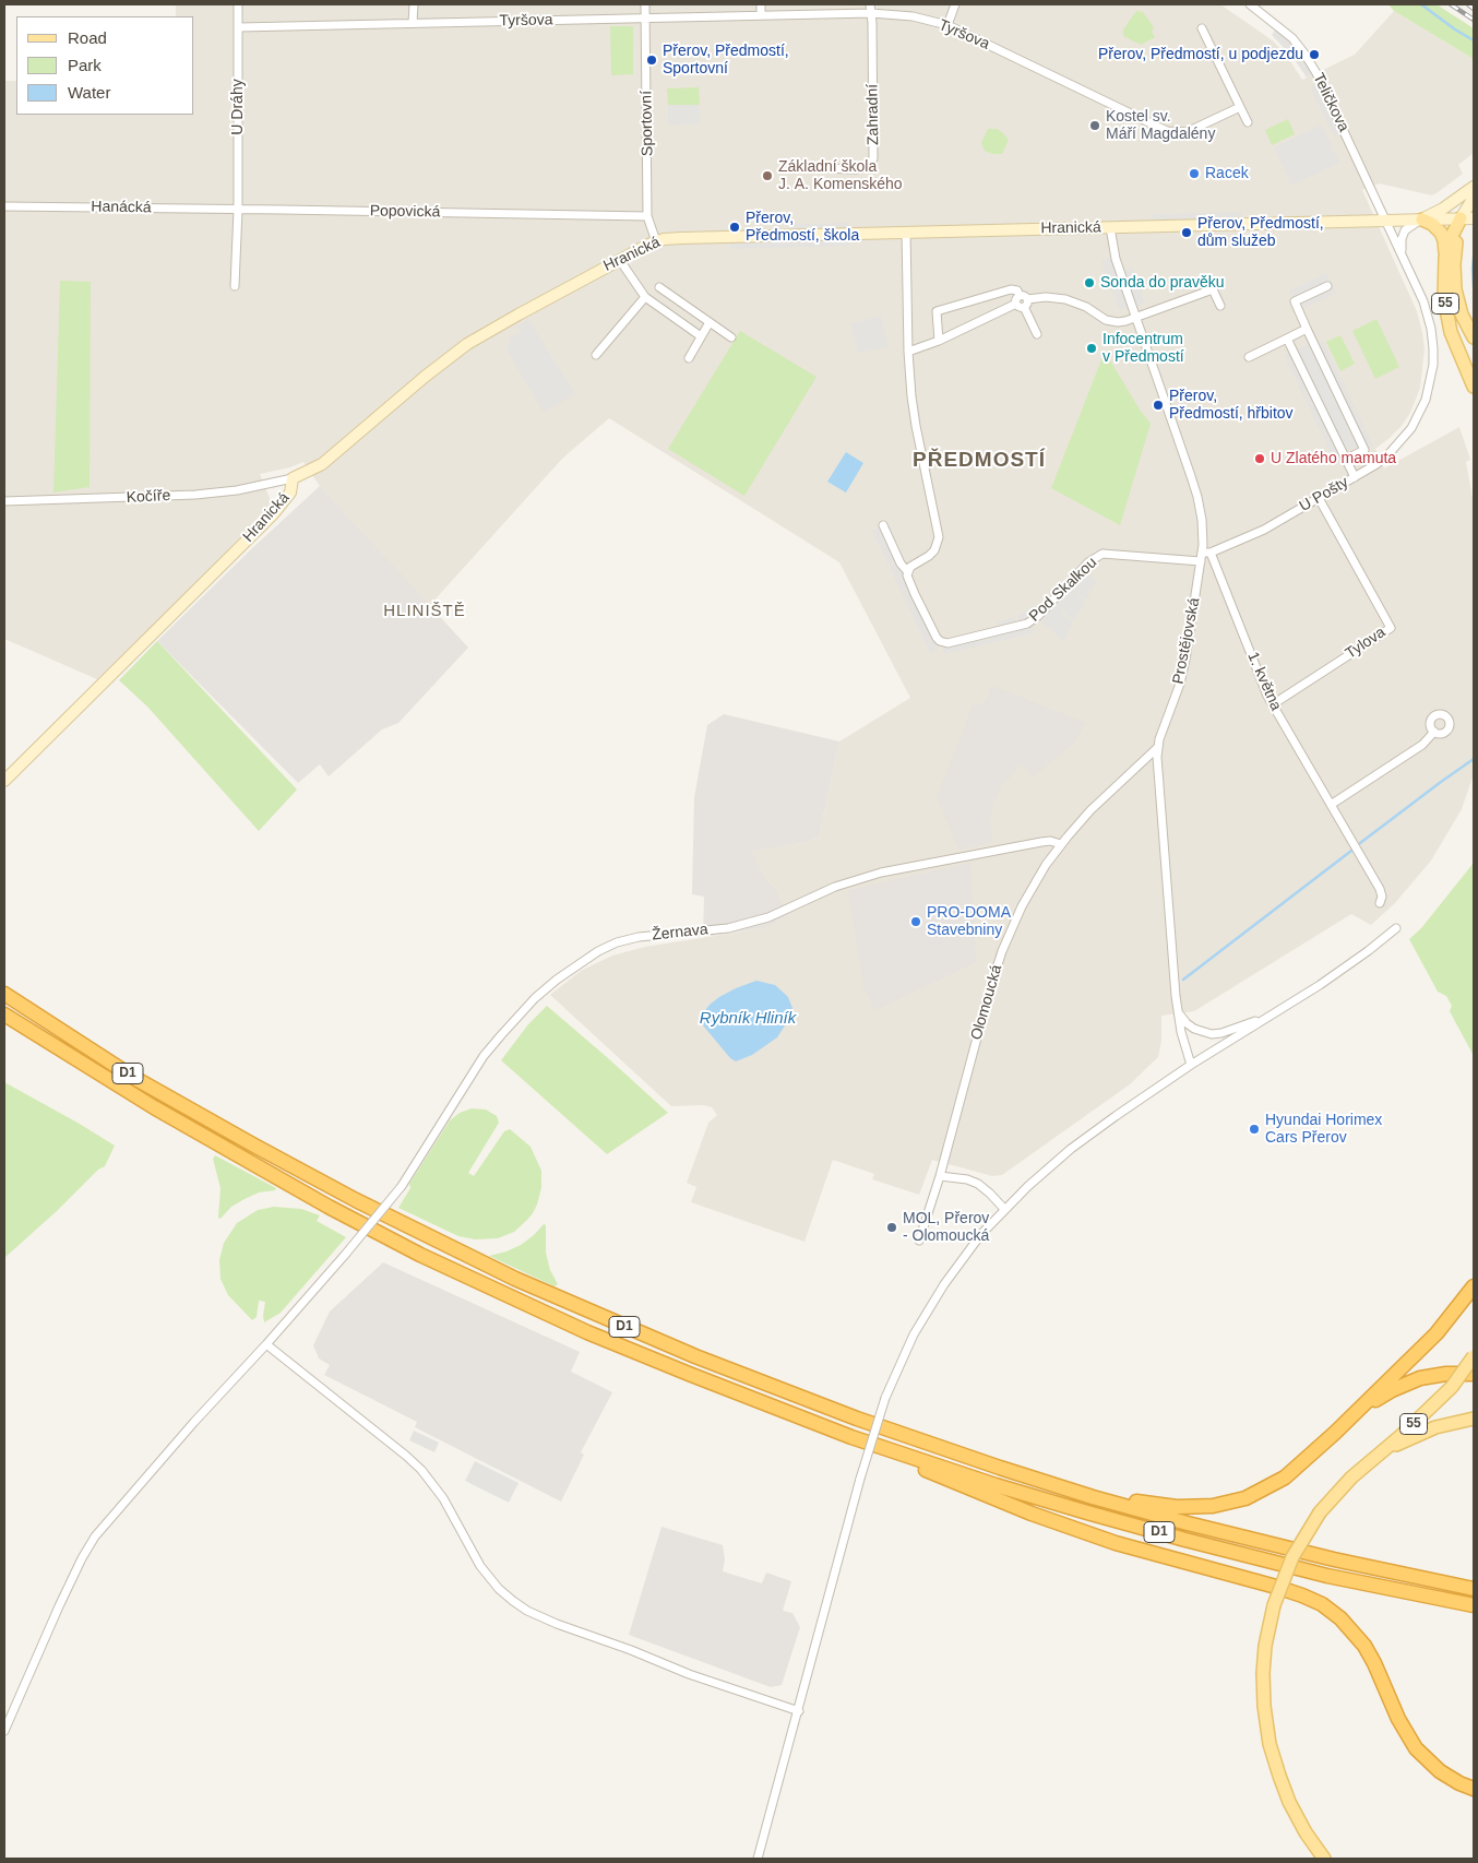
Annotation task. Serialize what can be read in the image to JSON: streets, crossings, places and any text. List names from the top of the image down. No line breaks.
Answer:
{"streets":{"highway":["D1"],"main road":["Hranická","55"],"street":["Tyršova","Teličkova","U Dráhy","Zahradní","Sportovní","Hanácká","Popovická","U Pošty","Kočíře","Pod Skalkou","Prostějovská","Tylova","1. května","Žernava","Olomoucká"]},"crossings":[["Tyršova","U Dráhy"],["Tyršova","Zahradní"],["Tyršova","Sportovní"],["Teličkova","Hranická"],["Teličkova","U Pošty"],["U Dráhy","Hanácká"],["U Dráhy","Popovická"],["Sportovní","Popovická"],["Sportovní","Hranická"],["Hanácká","Popovická"],["Hranická","55"],["Hranická","U Pošty"],["Hranická","Kočíře"],["Hranická","Prostějovská"],["U Pošty","Pod Skalkou"],["U Pošty","Prostějovská"],["U Pošty","Tylova"],["U Pošty","1. května"],["Pod Skalkou","Prostějovská"],["Pod Skalkou","1. května"],["Prostějovská","1. května"],["Prostějovská","Olomoucká"],["Tylova","1. května"],["Žernava","Olomoucká"]],"districts":["PŘEDMOSTÍ","HLINIŠTĚ"],"water":["Rybník Hliník"],"places":["Přerov, Předmostí, u podjezdu","Přerov, Předmostí, Sportovní","Kostel sv. Máří Magdalény","Racek","Základní škola J. A. Komenského","Přerov, Předmostí, škola","Přerov, Předmostí, dům služeb","Sonda do pravěku","Infocentrum v Předmostí","Přerov, Předmostí, hřbitov","U Zlatého mamuta","PRO-DOMA Stavebniny","Hyundai Horimex Cars Přerov","MOL, Přerov - Olomoucká"],"legend":["Road","Park","Water"]}
